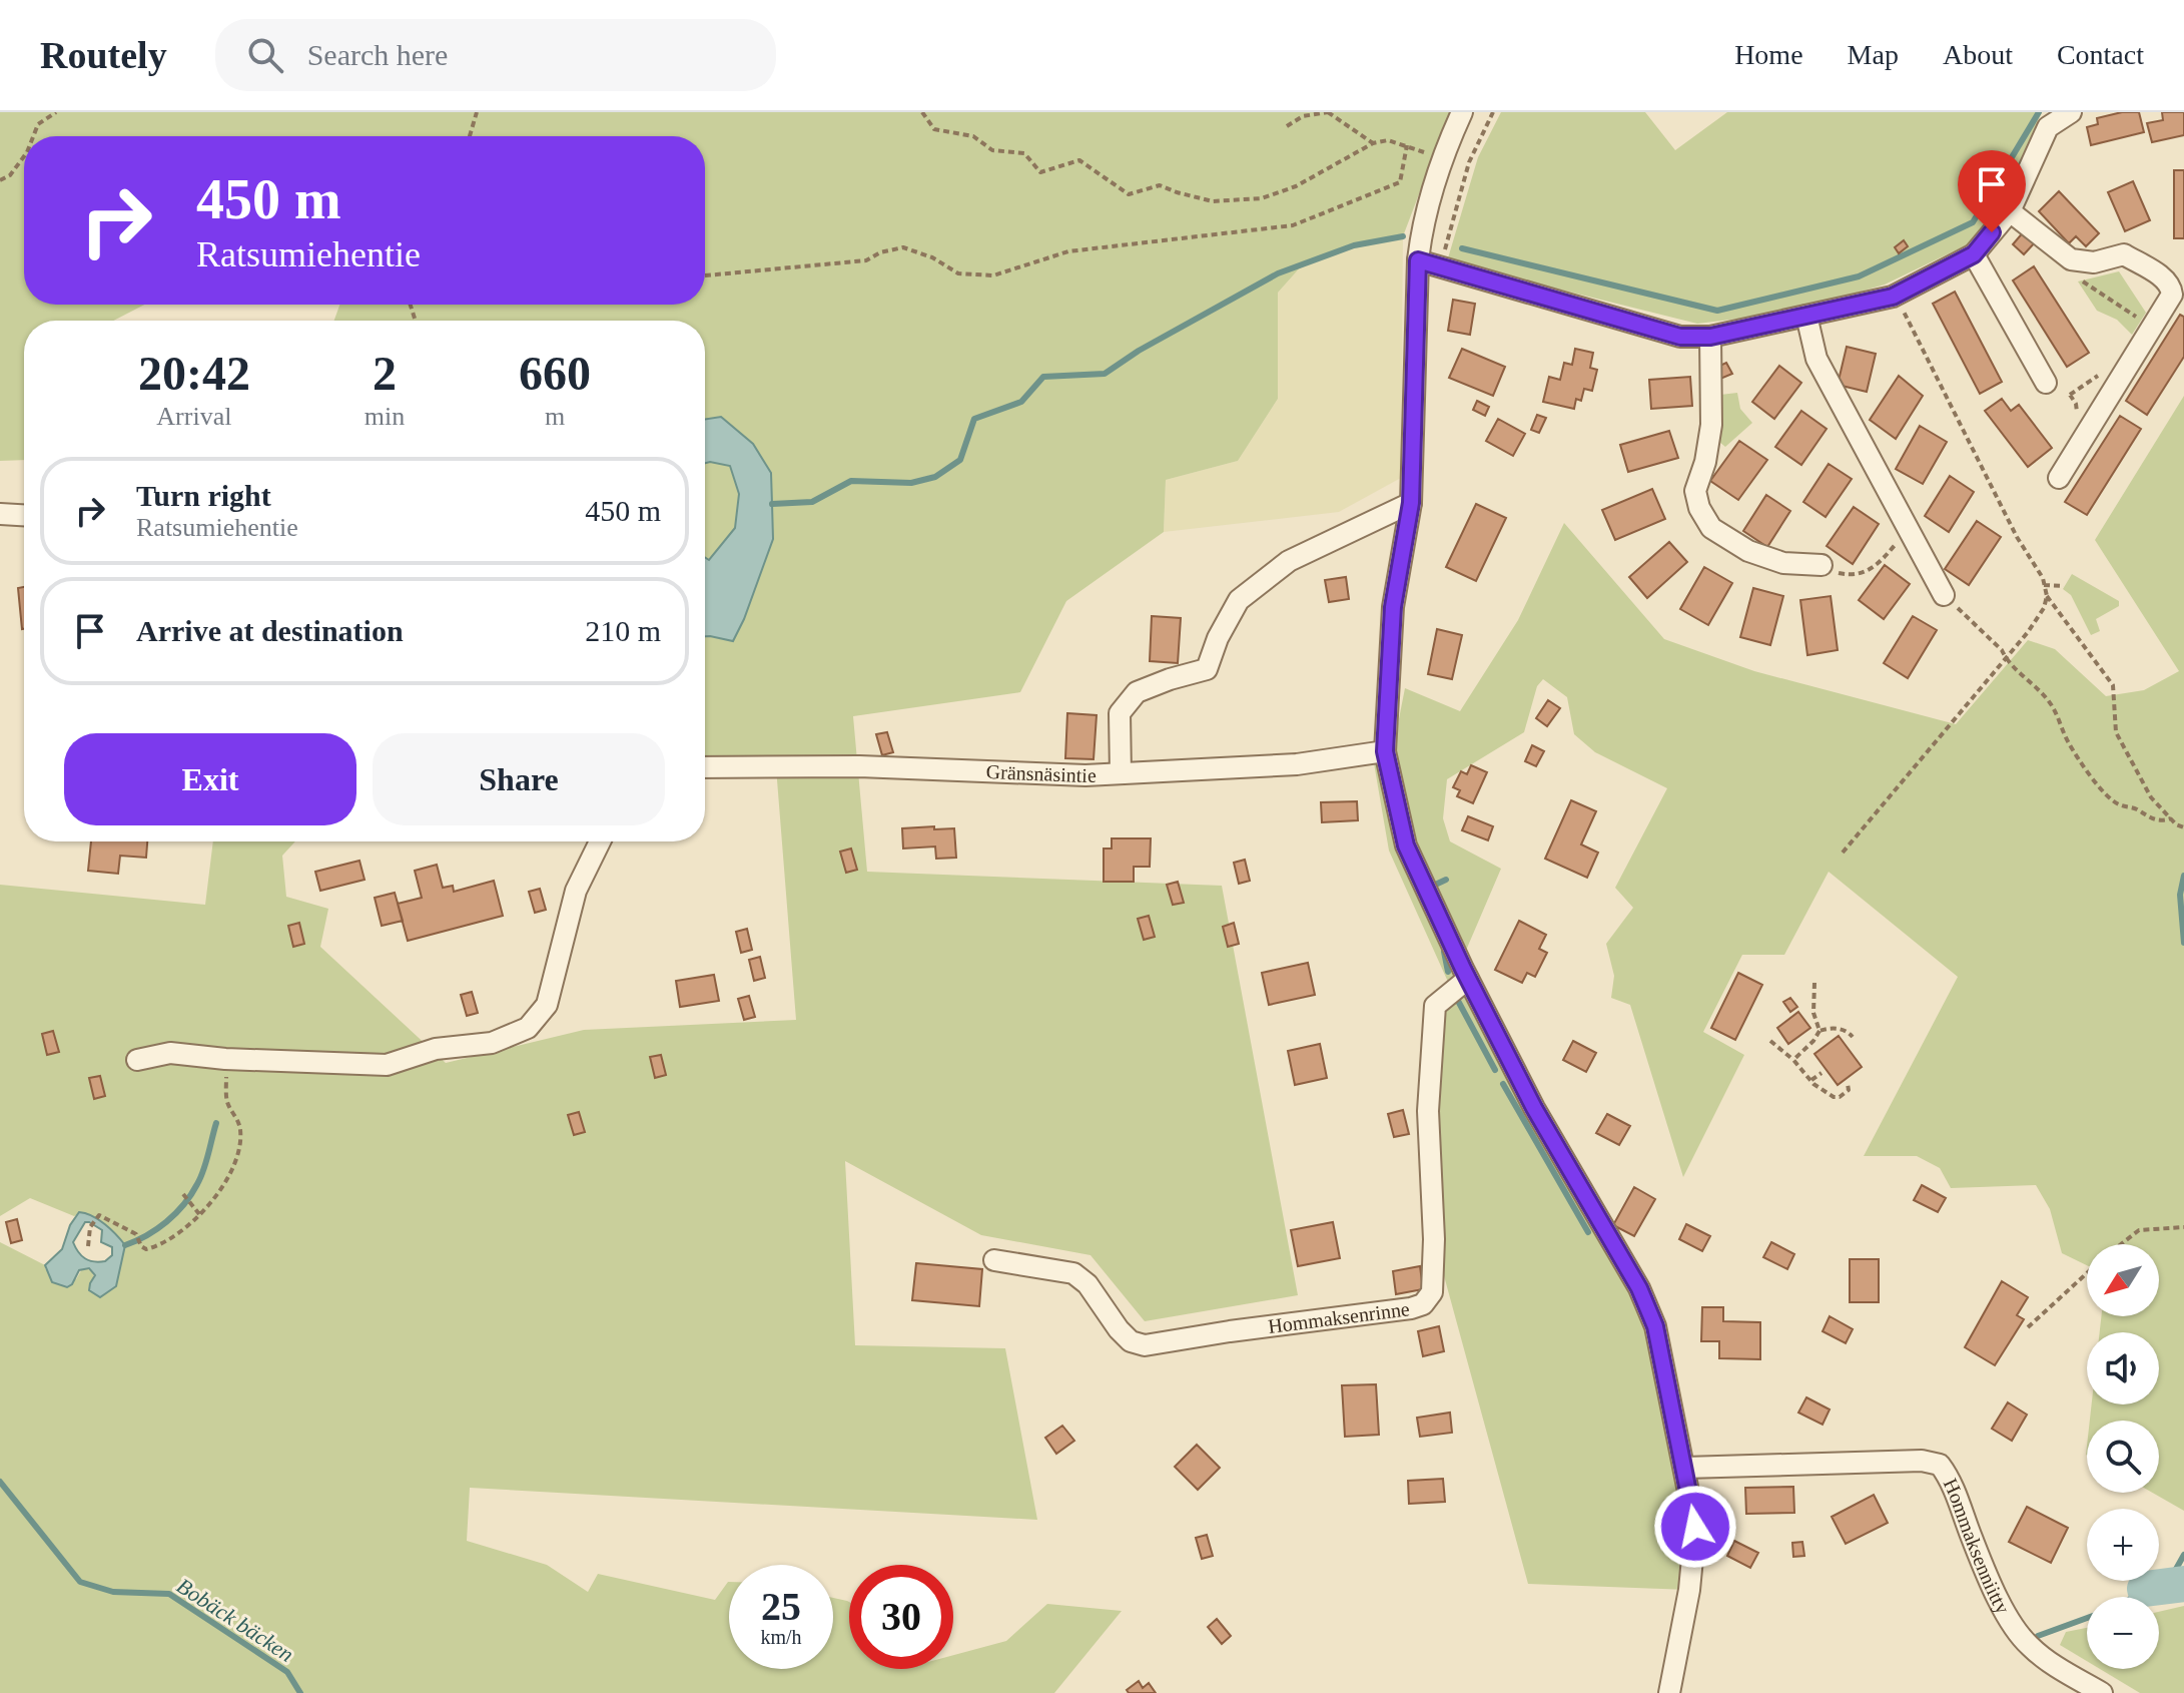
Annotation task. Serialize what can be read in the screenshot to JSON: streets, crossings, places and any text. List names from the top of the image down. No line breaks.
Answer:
{"streets":{"street":["Gränsnäsintie","Hommaksenrinne","Hommaksenniitty"]},"water":["Bobäck bäcken"],"north":"bottom left","page":{"header":"Routely","search":"Search here","nav":["Home","Map","About","Contact"],"turn":["450 m","Ratsumiehentie"],"eta":["20:42","Arrival","2","min","660","m"],"list":[{"name":"Turn right","note":"Ratsumiehentie","value":"450 m"},{"name":"Arrive at destination","value":"210 m"}],"buttons":["Exit","Share"],"map_buttons":["+","−"],"speed":"25 km/h","limit":"30"}}
